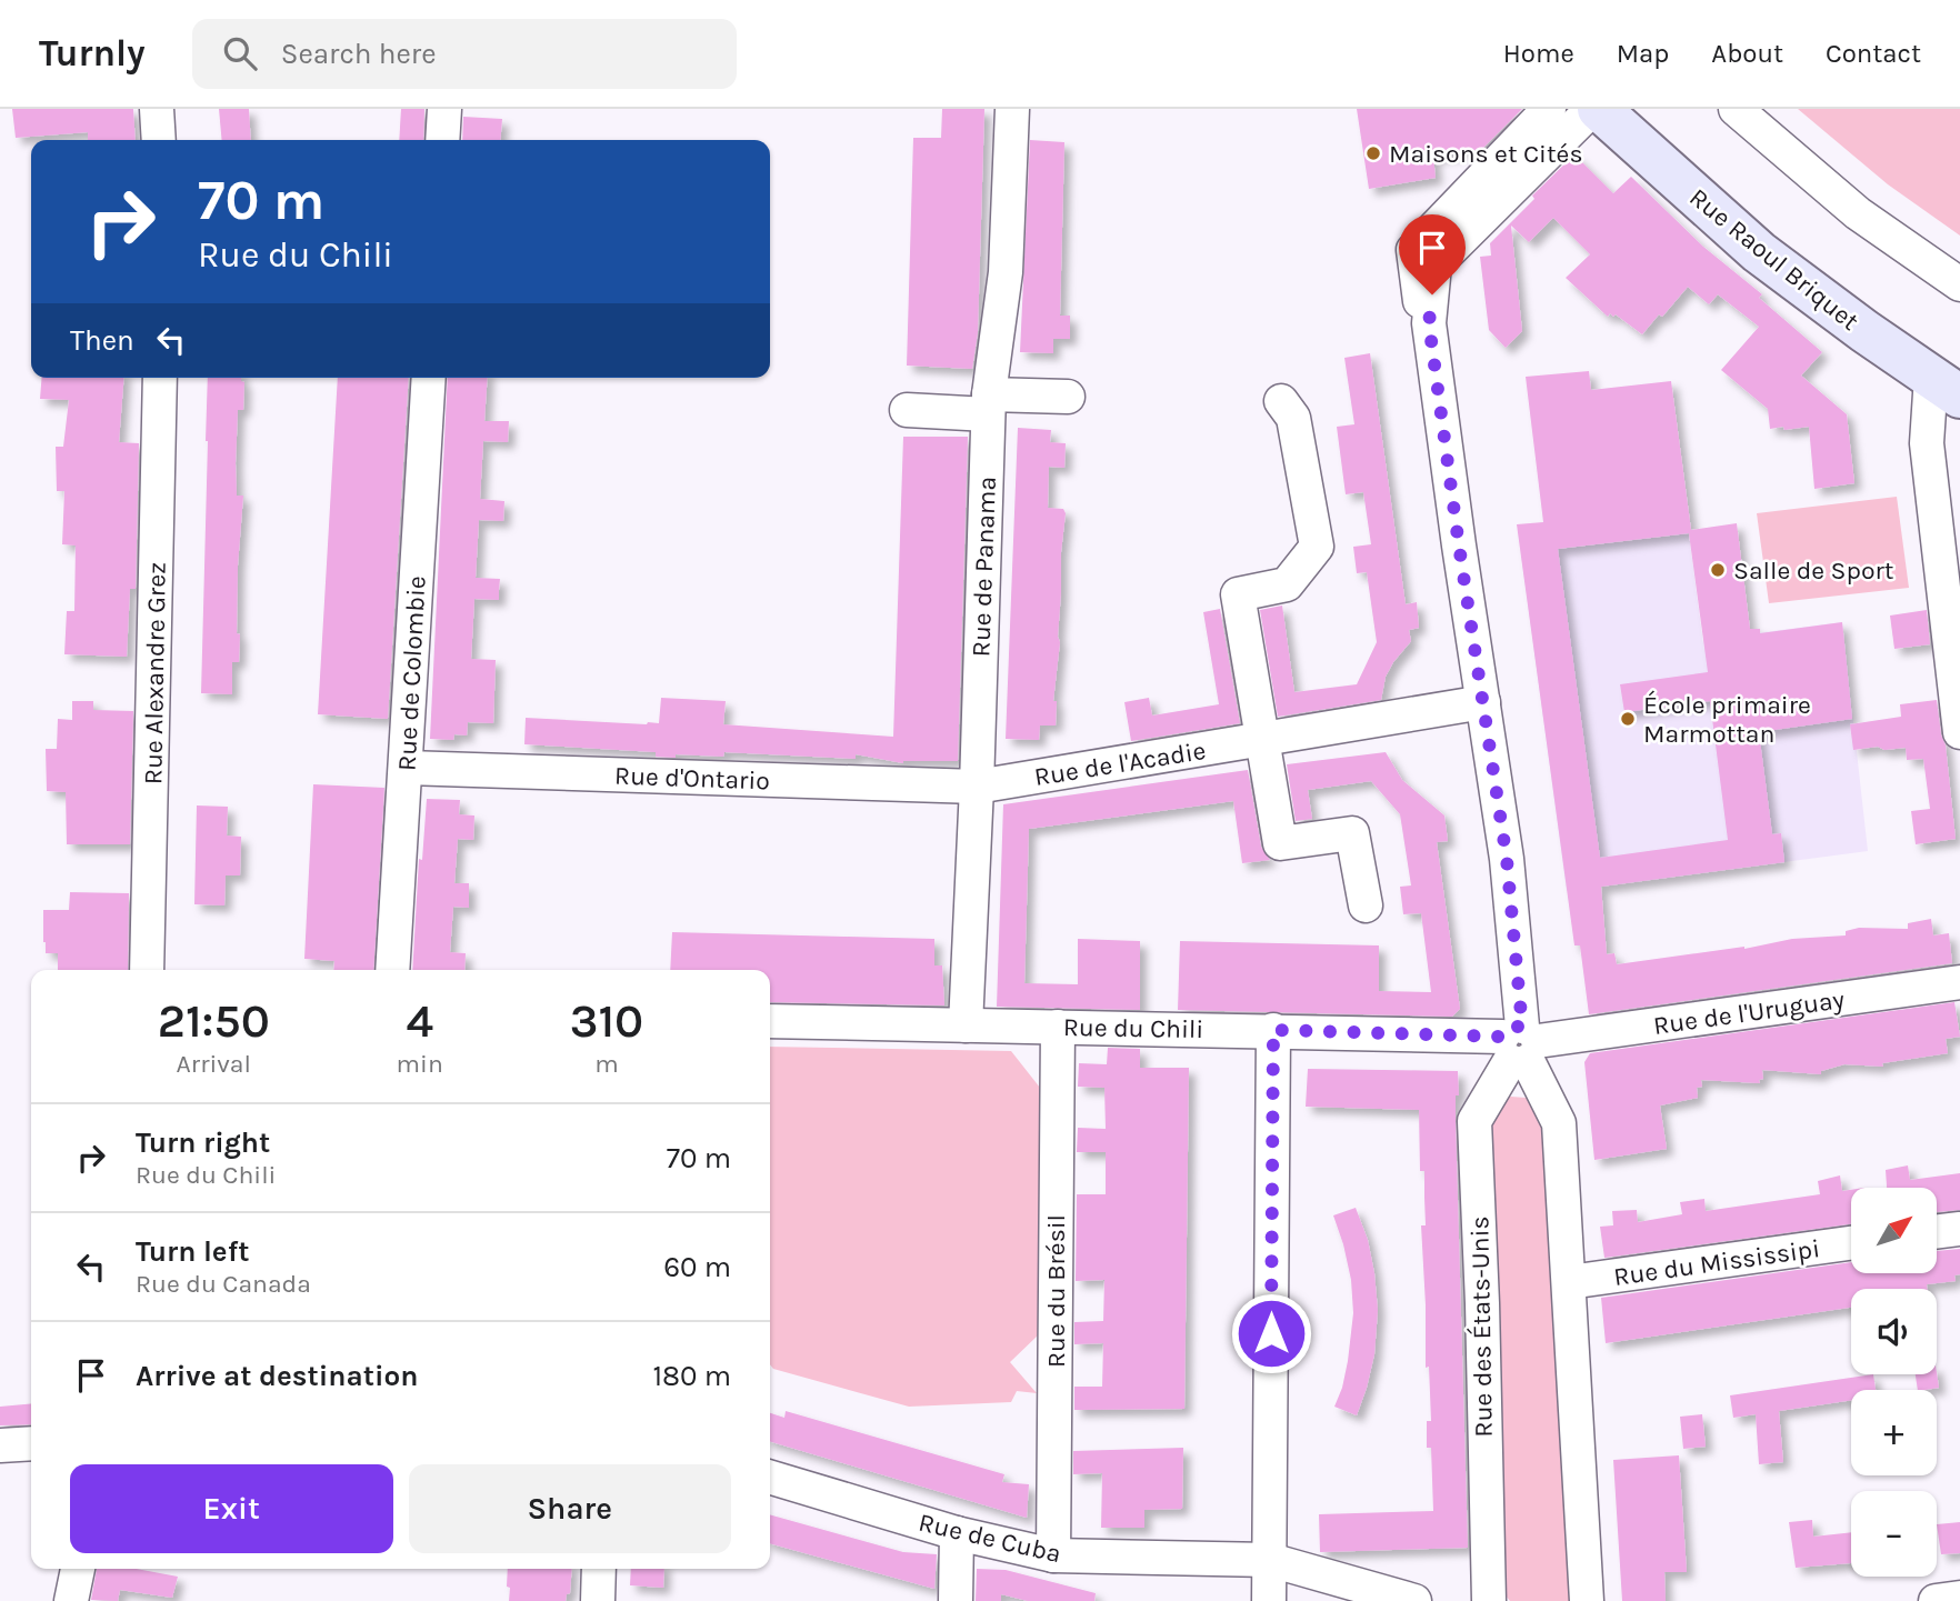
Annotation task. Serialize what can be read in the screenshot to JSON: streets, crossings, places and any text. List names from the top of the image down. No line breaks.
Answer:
{"streets":{"street":["Rue Raoul Briquet","Rue de Panama","Rue Alexandre Grez","Rue de Colombie","Rue de l'Acadie","Rue d'Ontario","Rue de l'Uruguay","Rue du Chili","Rue du Mississipi","Rue du Brésil","Rue des États-Unis","Rue de Cuba"]},"crossings":[["Rue de Panama","Rue de l'Acadie"],["Rue de Panama","Rue d'Ontario"],["Rue de Panama","Rue du Chili"],["Rue de Colombie","Rue d'Ontario"],["Rue de l'Acadie","Rue d'Ontario"],["Rue de l'Uruguay","Rue du Chili"],["Rue de l'Uruguay","Rue des États-Unis"],["Rue du Chili","Rue du Brésil"],["Rue du Chili","Rue des États-Unis"],["Rue du Brésil","Rue de Cuba"]],"places":["Maisons et Cités","Salle de Sport","École primaire Marmottan"],"north":"top right","page":{"header":"Turnly","search":"Search here","nav":["Home","Map","About","Contact"],"turn":["70 m","Rue du Chili"],"then":"Then","eta":["21:50","Arrival","4","min","310","m"],"list":[{"name":"Turn right","note":"Rue du Chili","value":"70 m"},{"name":"Turn left","note":"Rue du Canada","value":"60 m"},{"name":"Arrive at destination","value":"180 m"}],"map_buttons":["+","−"],"buttons":["Exit","Share"]}}
